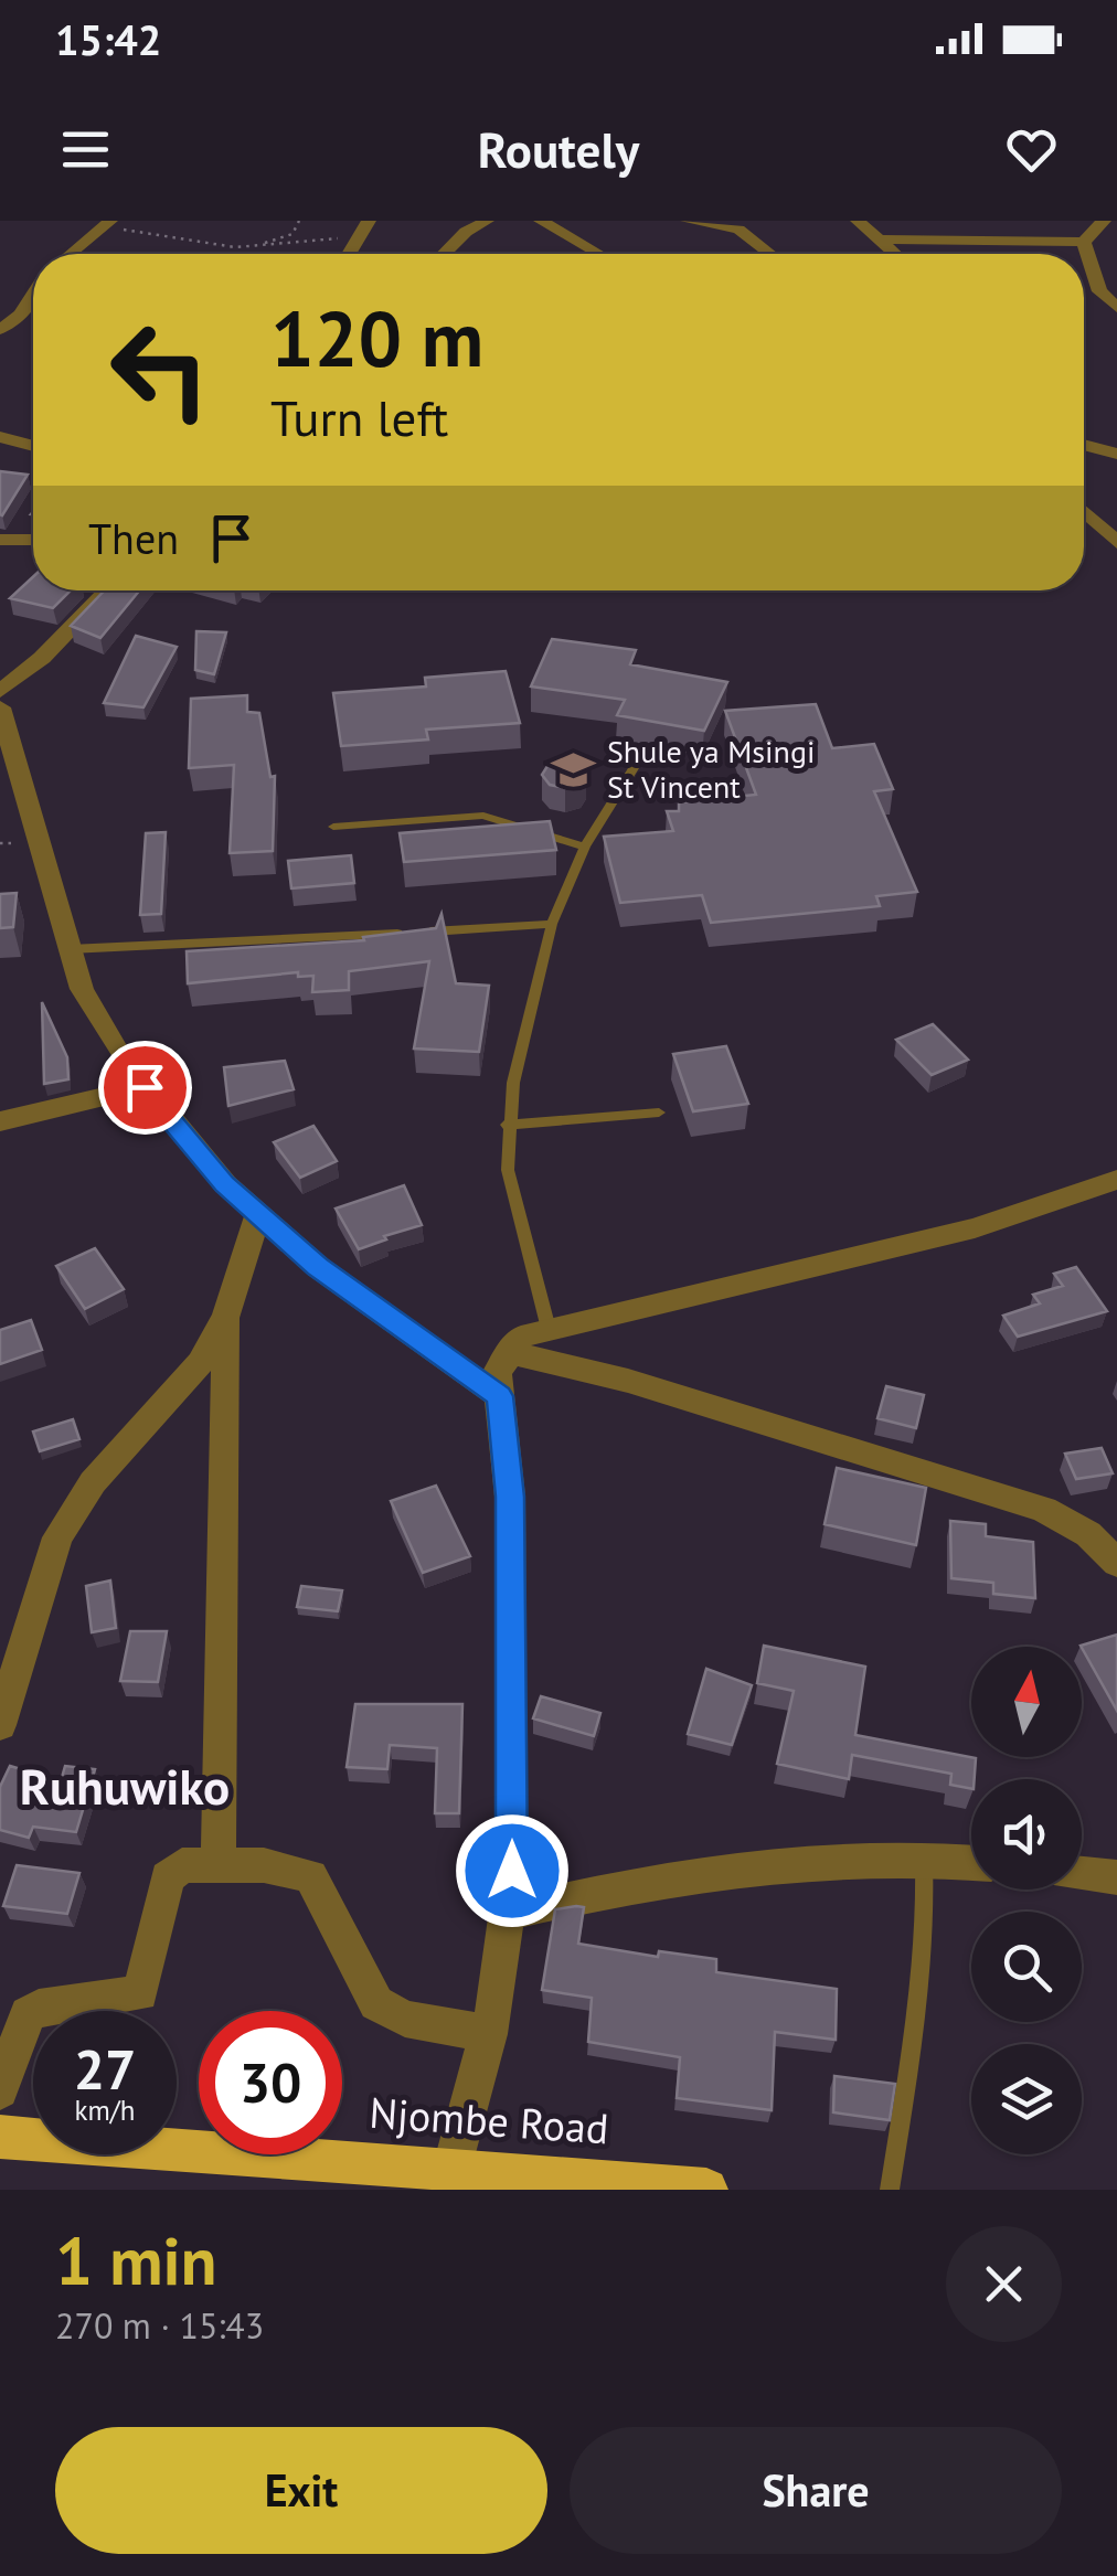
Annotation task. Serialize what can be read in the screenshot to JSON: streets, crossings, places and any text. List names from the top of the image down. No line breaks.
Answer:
{"streets":{"highway":["Njombe Road"]},"districts":["Ruhuwiko"],"places":{"school or university":["Shule ya Msingi St Vincent"]},"north":"top","page":{"status":"15:42","header":"Routely","turn":["120 m","Turn left"],"then":"Then","speed":"27 km/h","limit":"30","heading":["1 min","270 m · 15:43"],"buttons":["Exit","Share"]}}
